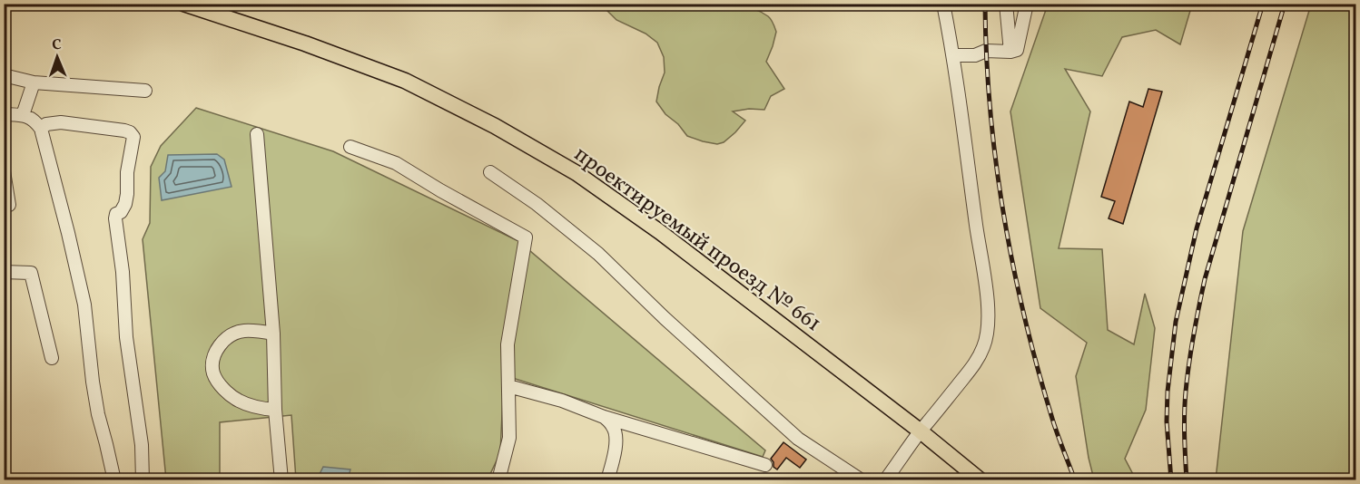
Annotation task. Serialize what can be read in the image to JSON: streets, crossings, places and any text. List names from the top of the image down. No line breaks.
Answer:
{"streets":{"main road":["проектируемый проезд № 661"]},"north":"top"}
